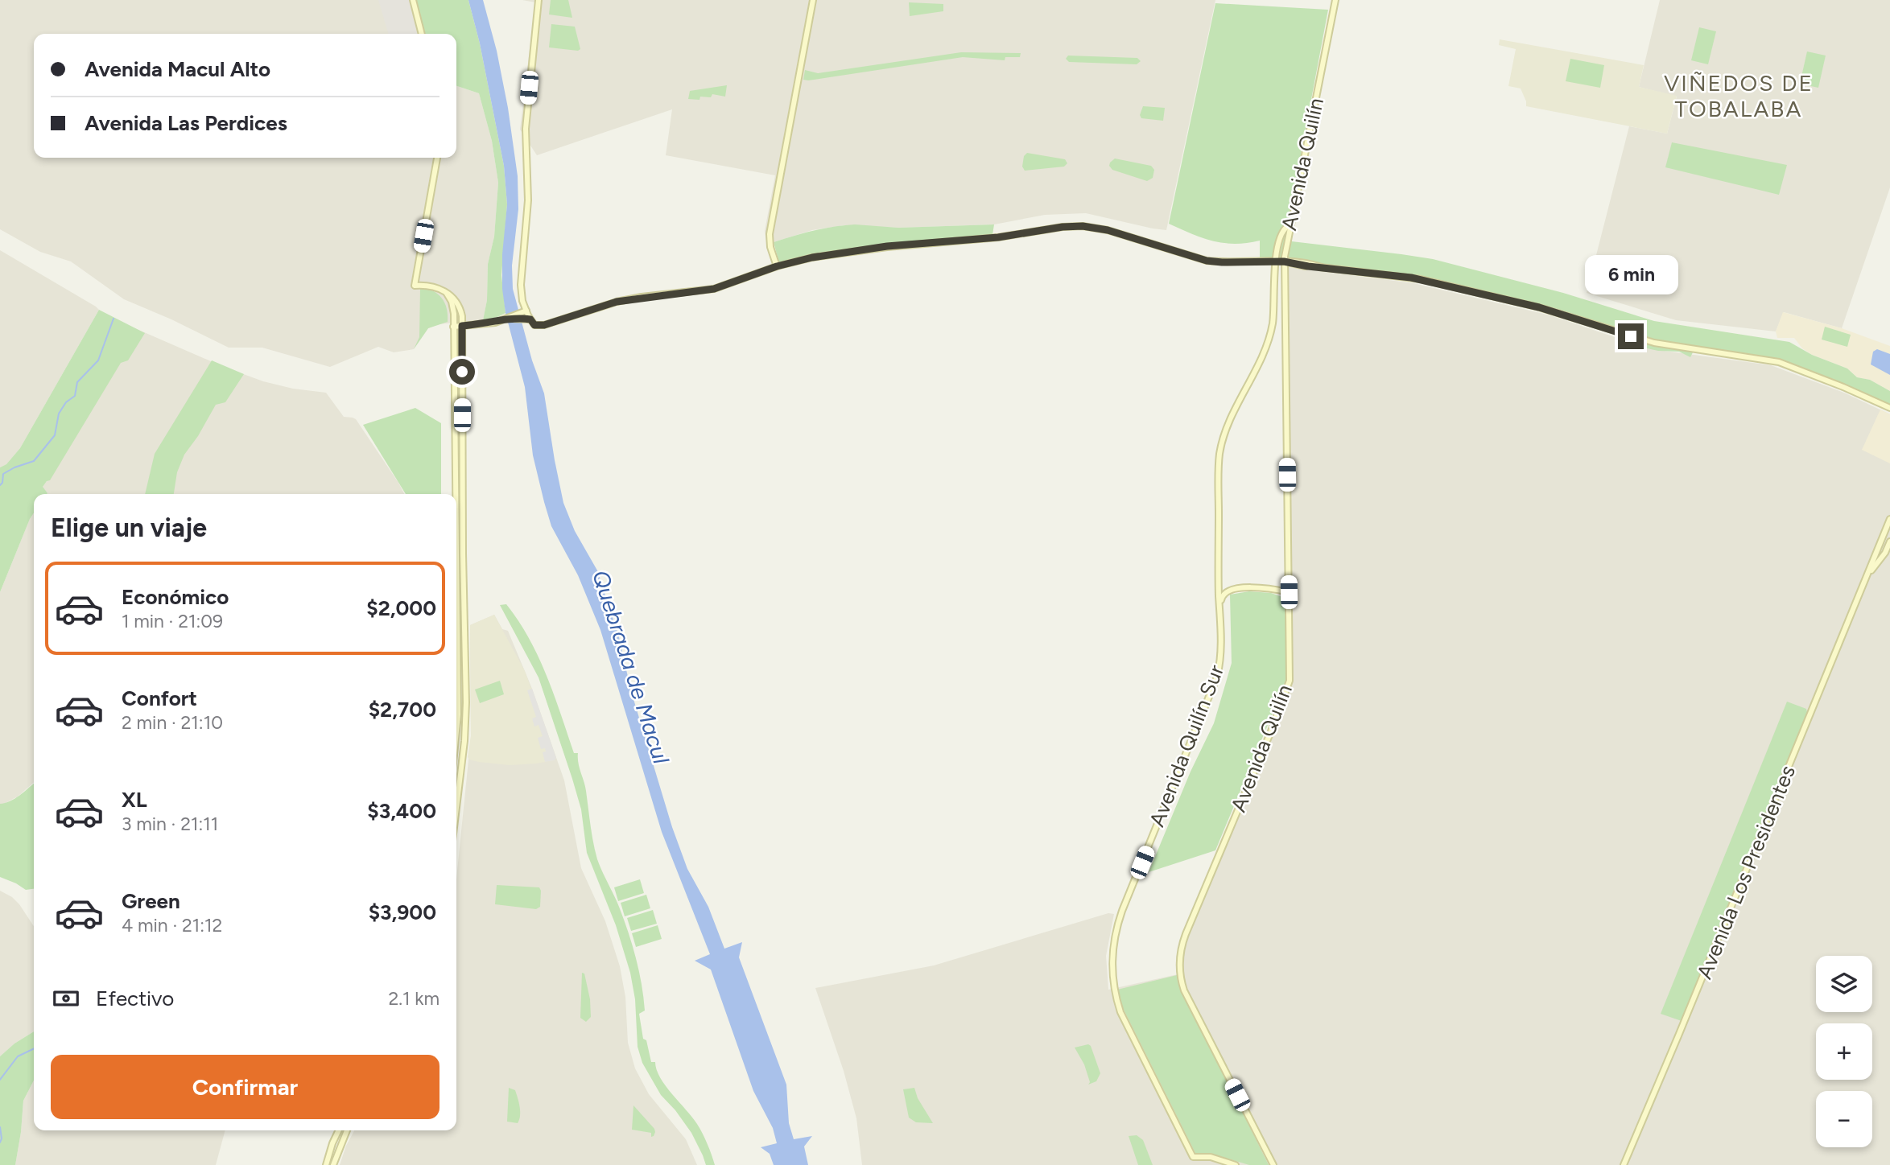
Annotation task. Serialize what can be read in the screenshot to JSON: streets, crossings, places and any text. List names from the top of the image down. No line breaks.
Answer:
{"streets":{"street":["Avenida Quilín","Avenida Quilín Sur","Avenida Los Presidentes"]},"crossings":[["Avenida Quilín","Avenida Quilín Sur"]],"districts":["VIÑEDOS DE TOBALABA"],"water":["Quebrada de Macul"],"page":{"banner":["Avenida Macul Alto","Avenida Las Perdices"],"bubble":"6 min","heading":"Elige un viaje","list":[{"name":"Económico","note":"1 min · 21:09","value":"$2,000"},{"name":"Confort","note":"2 min · 21:10","value":"$2,700"},{"name":"XL","note":"3 min · 21:11","value":"$3,400"},{"name":"Green","note":"4 min · 21:12","value":"$3,900"}],"map_buttons":["+","−"],"pay":["Efectivo","2.1 km"],"buttons":"Confirmar"}}
